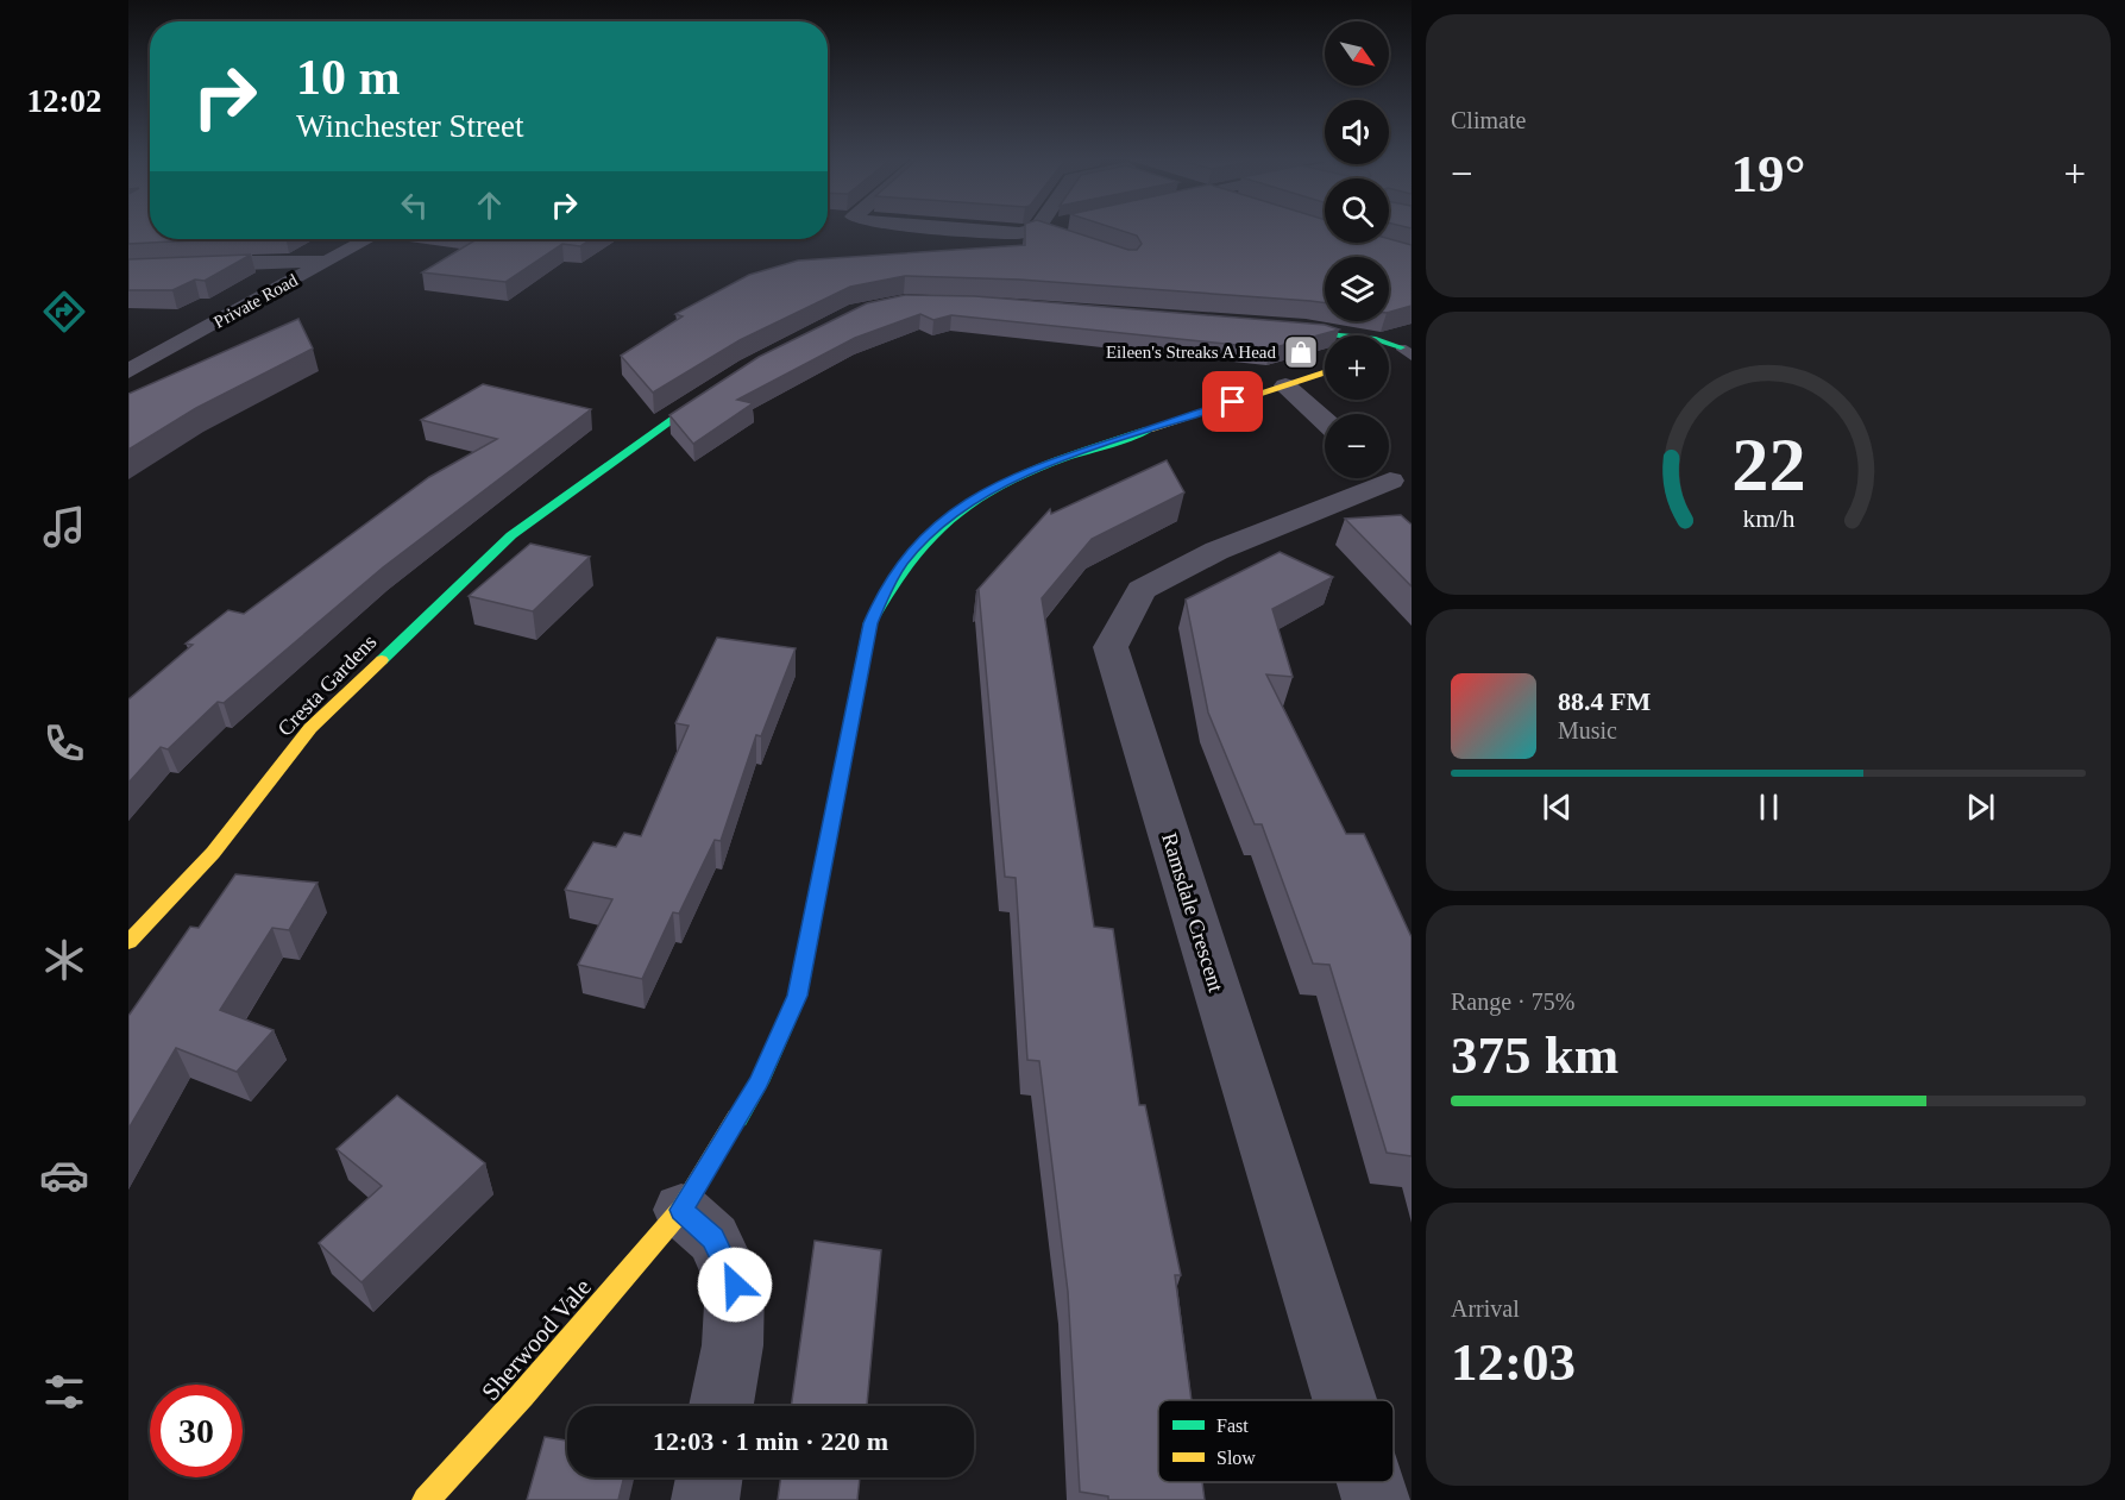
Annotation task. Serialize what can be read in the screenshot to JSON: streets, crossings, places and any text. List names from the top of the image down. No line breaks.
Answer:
{"streets":{"street":["Private Road","Cresta Gardens","Ramsdale Crescent","Sherwood Vale"]},"places":{"shop":["Eileen's Streaks A Head"]},"legend":["Fast","Slow"],"north":"bottom right","page":{"tabs":"12:02","tile":["Climate",["Range · 75%","375 km"],["Arrival","12:03"]],"map_buttons":["+","−"],"turn":["10 m","Winchester Street"],"heat":["−","19°","+"],"song":["88.4 FM","Music"],"limit":"30","trip":"12:03 · 1 min · 220 m","gauge":["22","km/h"]}}
